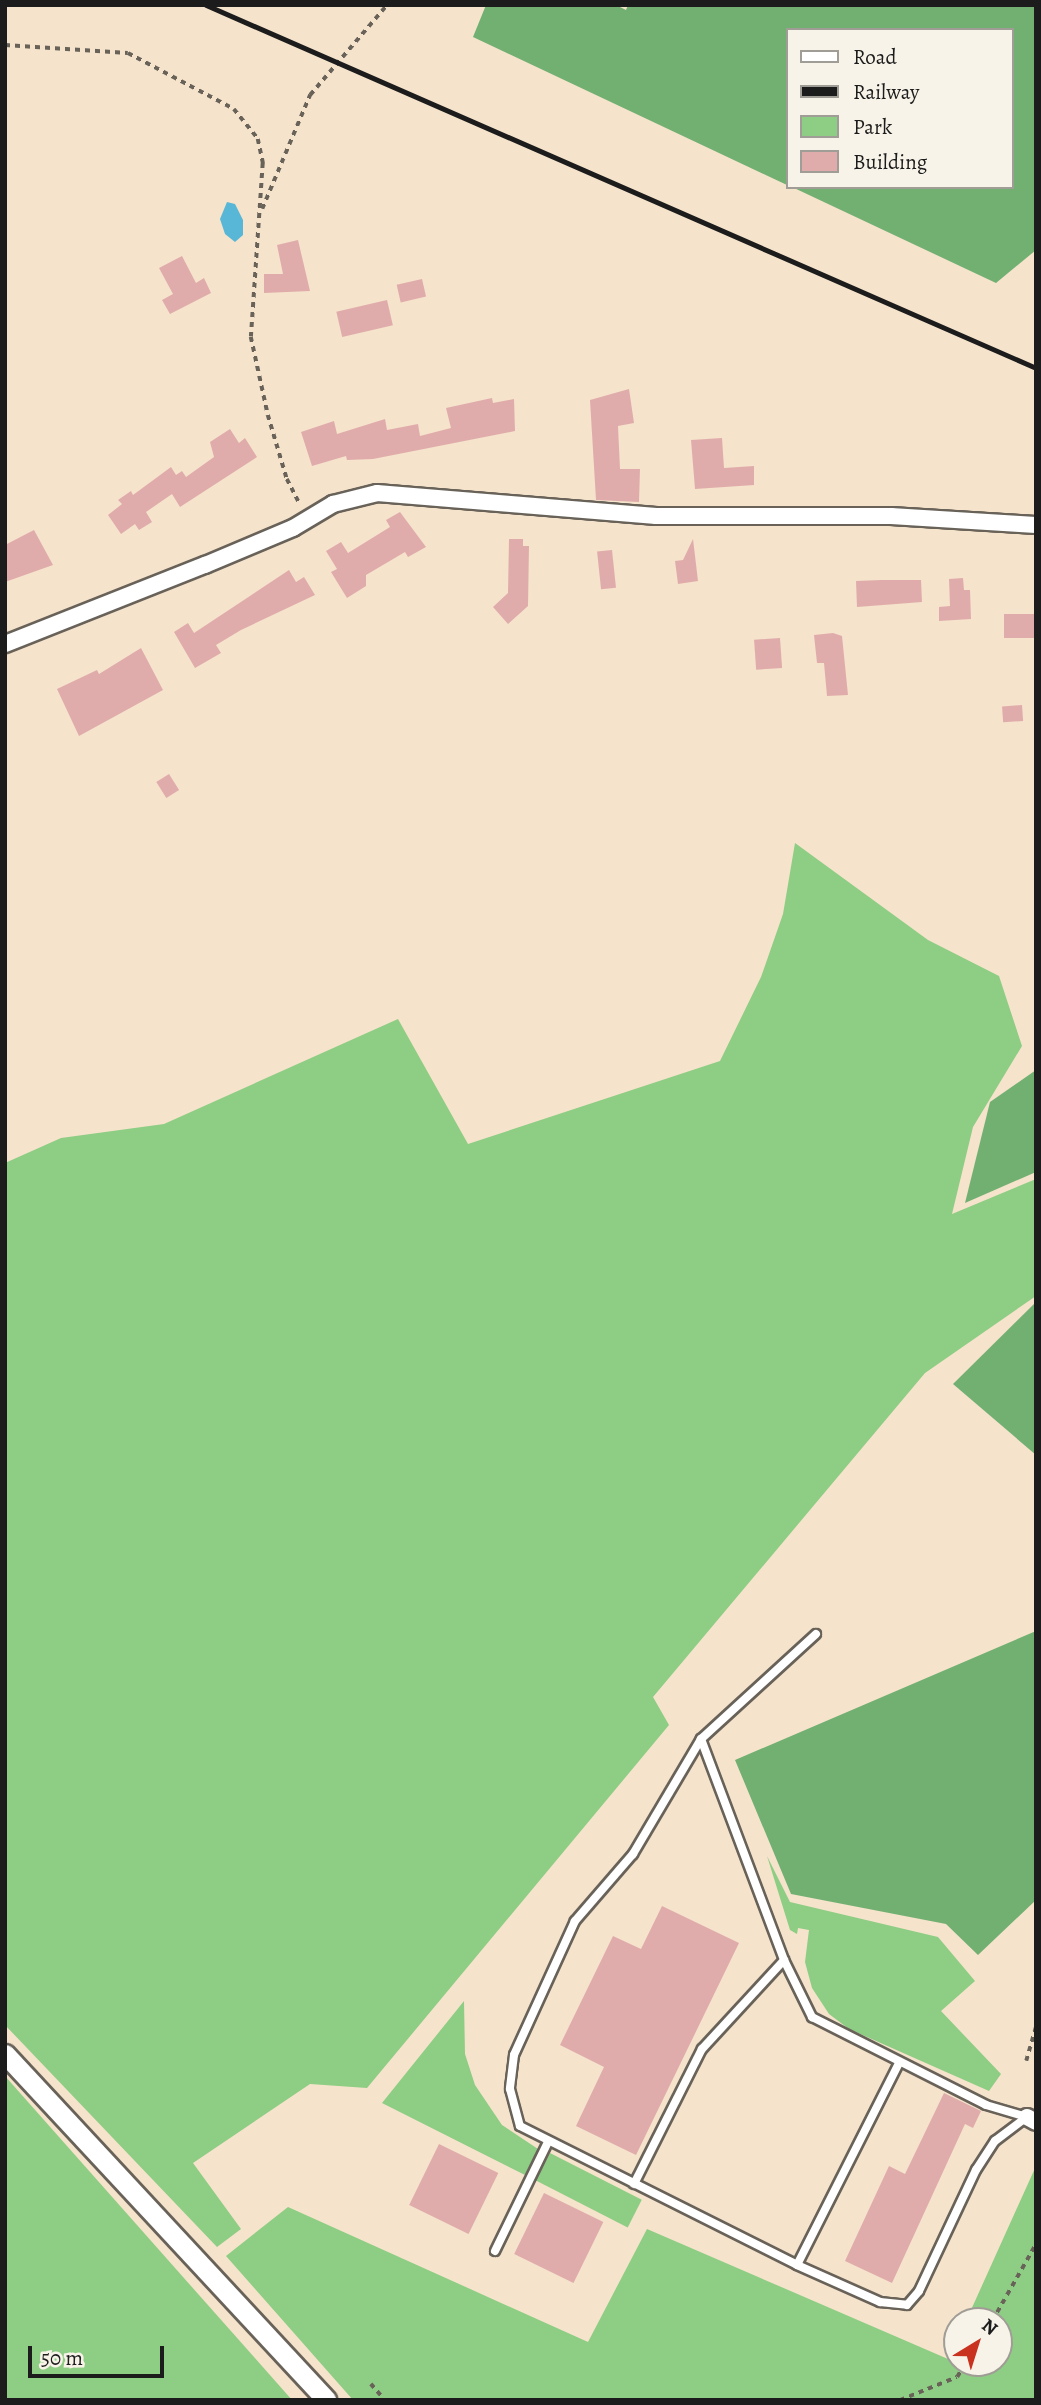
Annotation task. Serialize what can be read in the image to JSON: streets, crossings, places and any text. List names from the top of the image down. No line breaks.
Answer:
{"legend":["Road","Railway","Park","Building"],"scale_bar":"50 m","north":"top right"}
